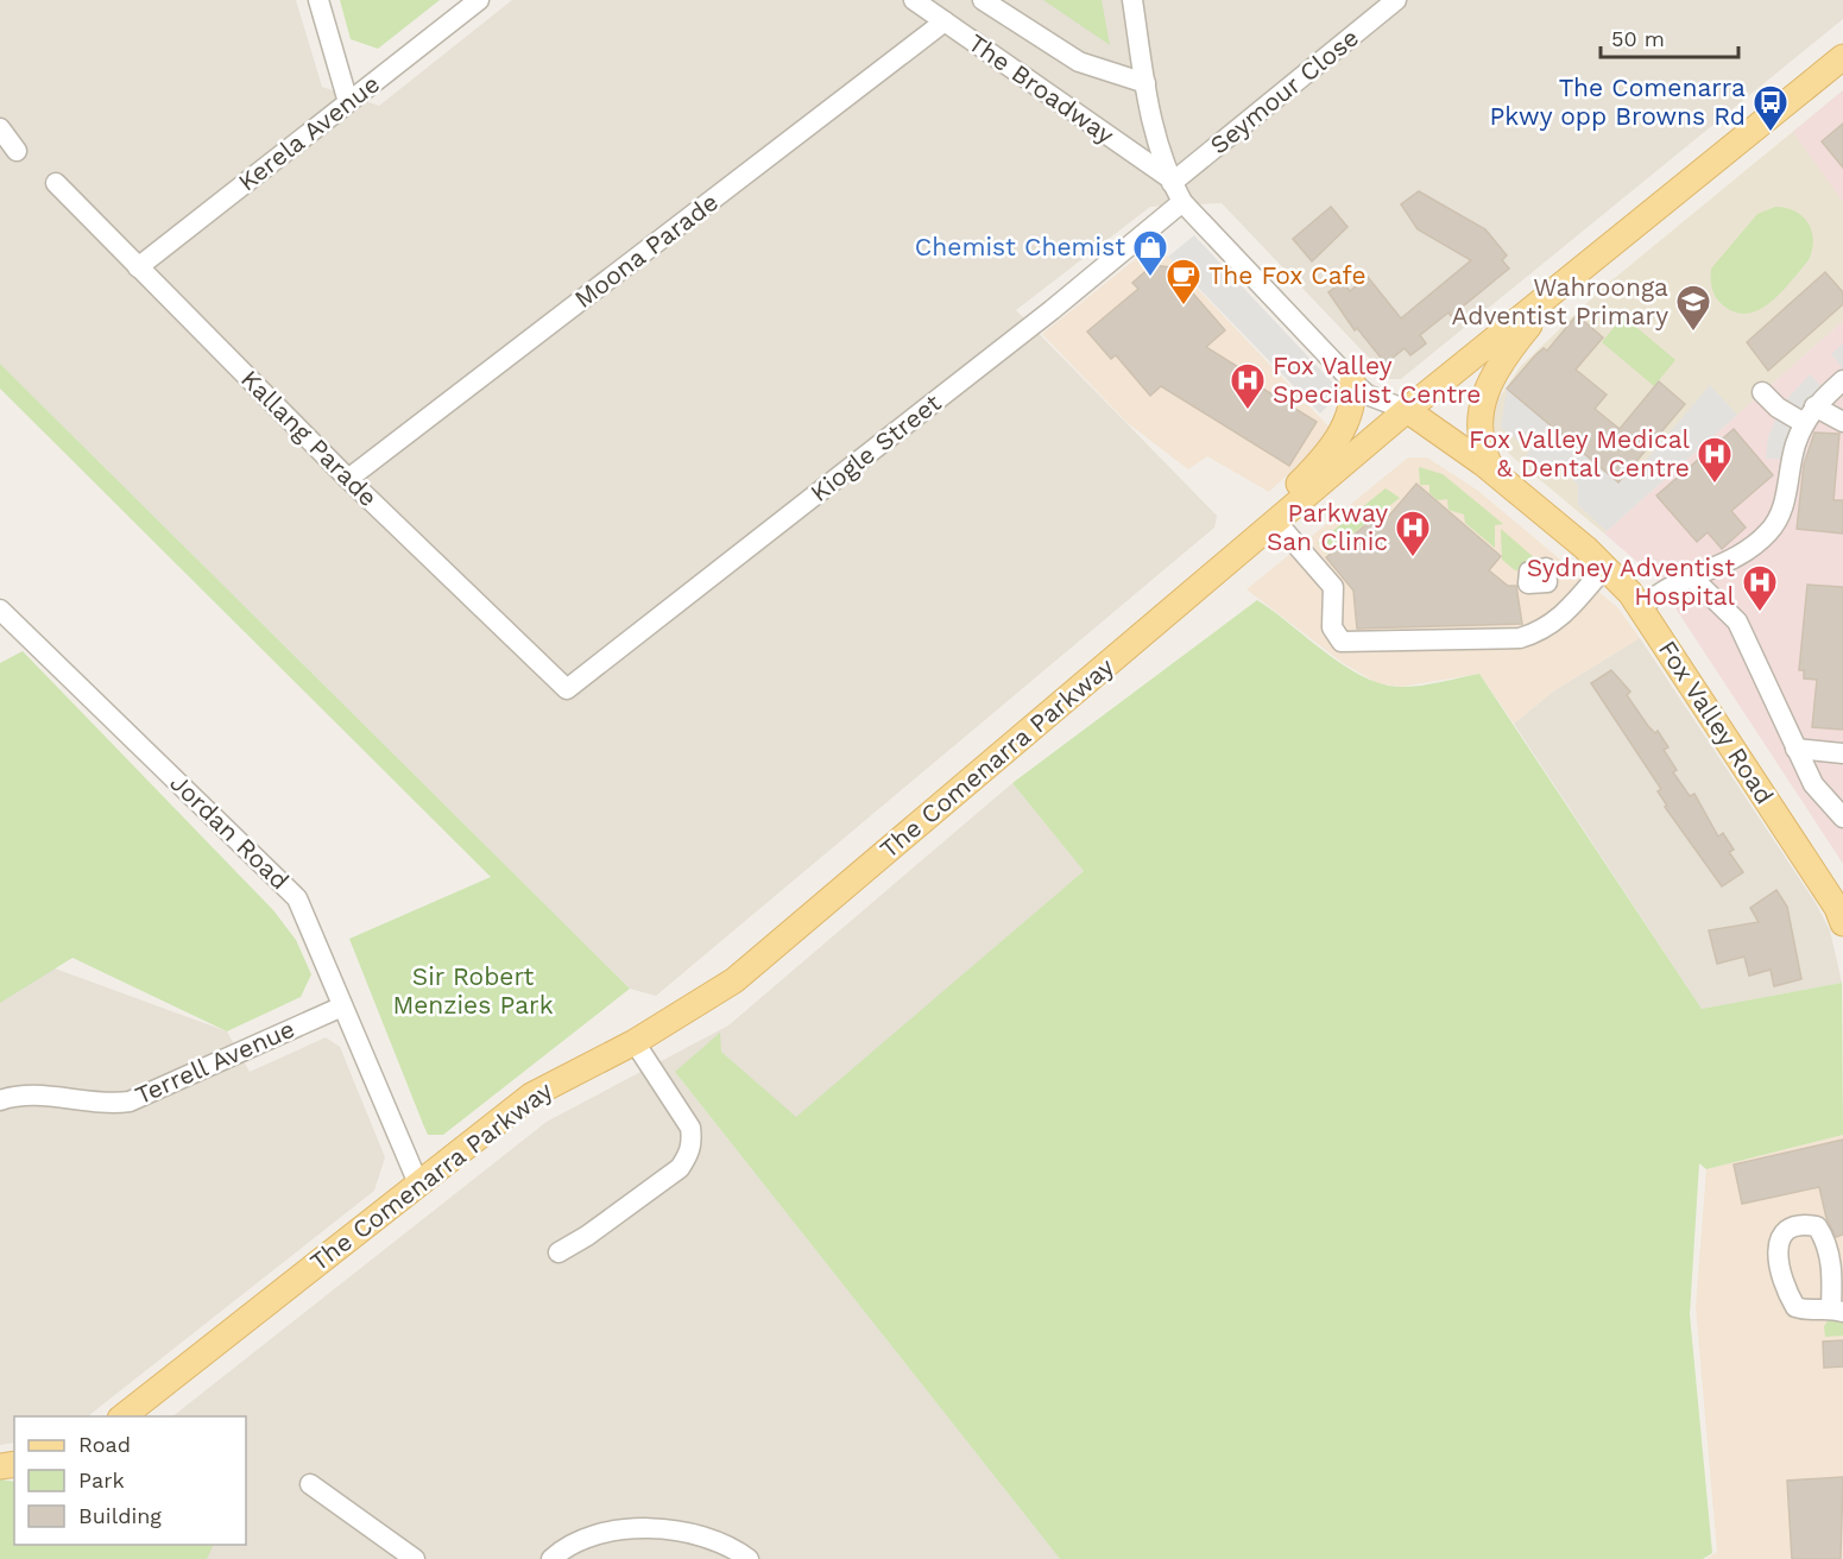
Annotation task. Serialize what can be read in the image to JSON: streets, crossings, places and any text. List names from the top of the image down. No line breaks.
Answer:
{"streets":{"main road":["Fox Valley Road","The Comenarra Parkway"],"street":["The Broadway","Seymour Close","Kerela Avenue","Moona Parade","Kallang Parade","Kiogle Street","Jordan Road","Terrell Avenue"]},"crossings":[["The Broadway","Seymour Close"],["The Broadway","Moona Parade"],["The Broadway","Fox Valley Road"],["Seymour Close","Fox Valley Road"],["Kerela Avenue","Kallang Parade"],["Moona Parade","Kallang Parade"],["Kallang Parade","Kiogle Street"],["Kiogle Street","Fox Valley Road"],["Fox Valley Road","The Comenarra Parkway"],["The Comenarra Parkway","Jordan Road"],["Jordan Road","Terrell Avenue"]],"parks":["Sir Robert Menzies Park"],"places":{"bus stop":["The Comenarra Pkwy opp Browns Rd"],"shop":["Chemist Chemist"],"cafe":["The Fox Cafe"],"school or university":["Wahroonga Adventist Primary"],"hospital":["Fox Valley Specialist Centre","Fox Valley Medical & Dental Centre","Parkway San Clinic","Sydney Adventist Hospital"]},"legend":["Road","Park","Building"],"scale_bar":"50 m"}
